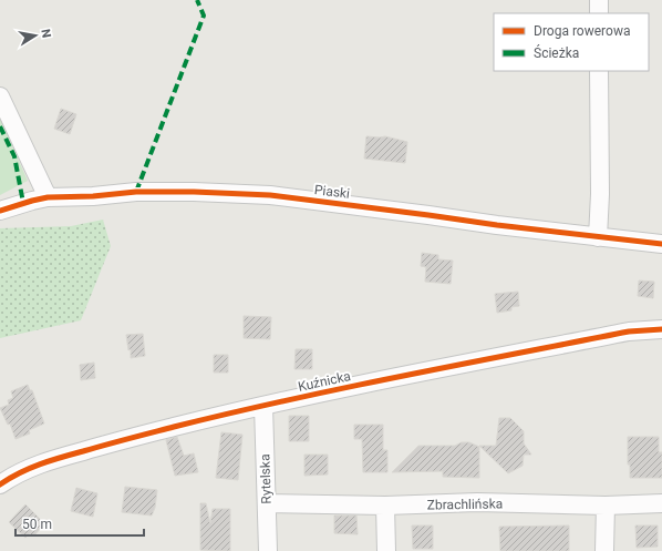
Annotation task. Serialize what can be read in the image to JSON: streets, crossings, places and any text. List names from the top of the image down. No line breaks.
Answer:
{"streets":{"street":["Piaski","Kuźnicka","Rytelska","Zbrachlińska"]},"crossings":[["Kuźnicka","Rytelska"],["Rytelska","Zbrachlińska"]],"legend":["Droga rowerowa","Ścieżka"],"scale_bar":"50 m","north":"right"}
